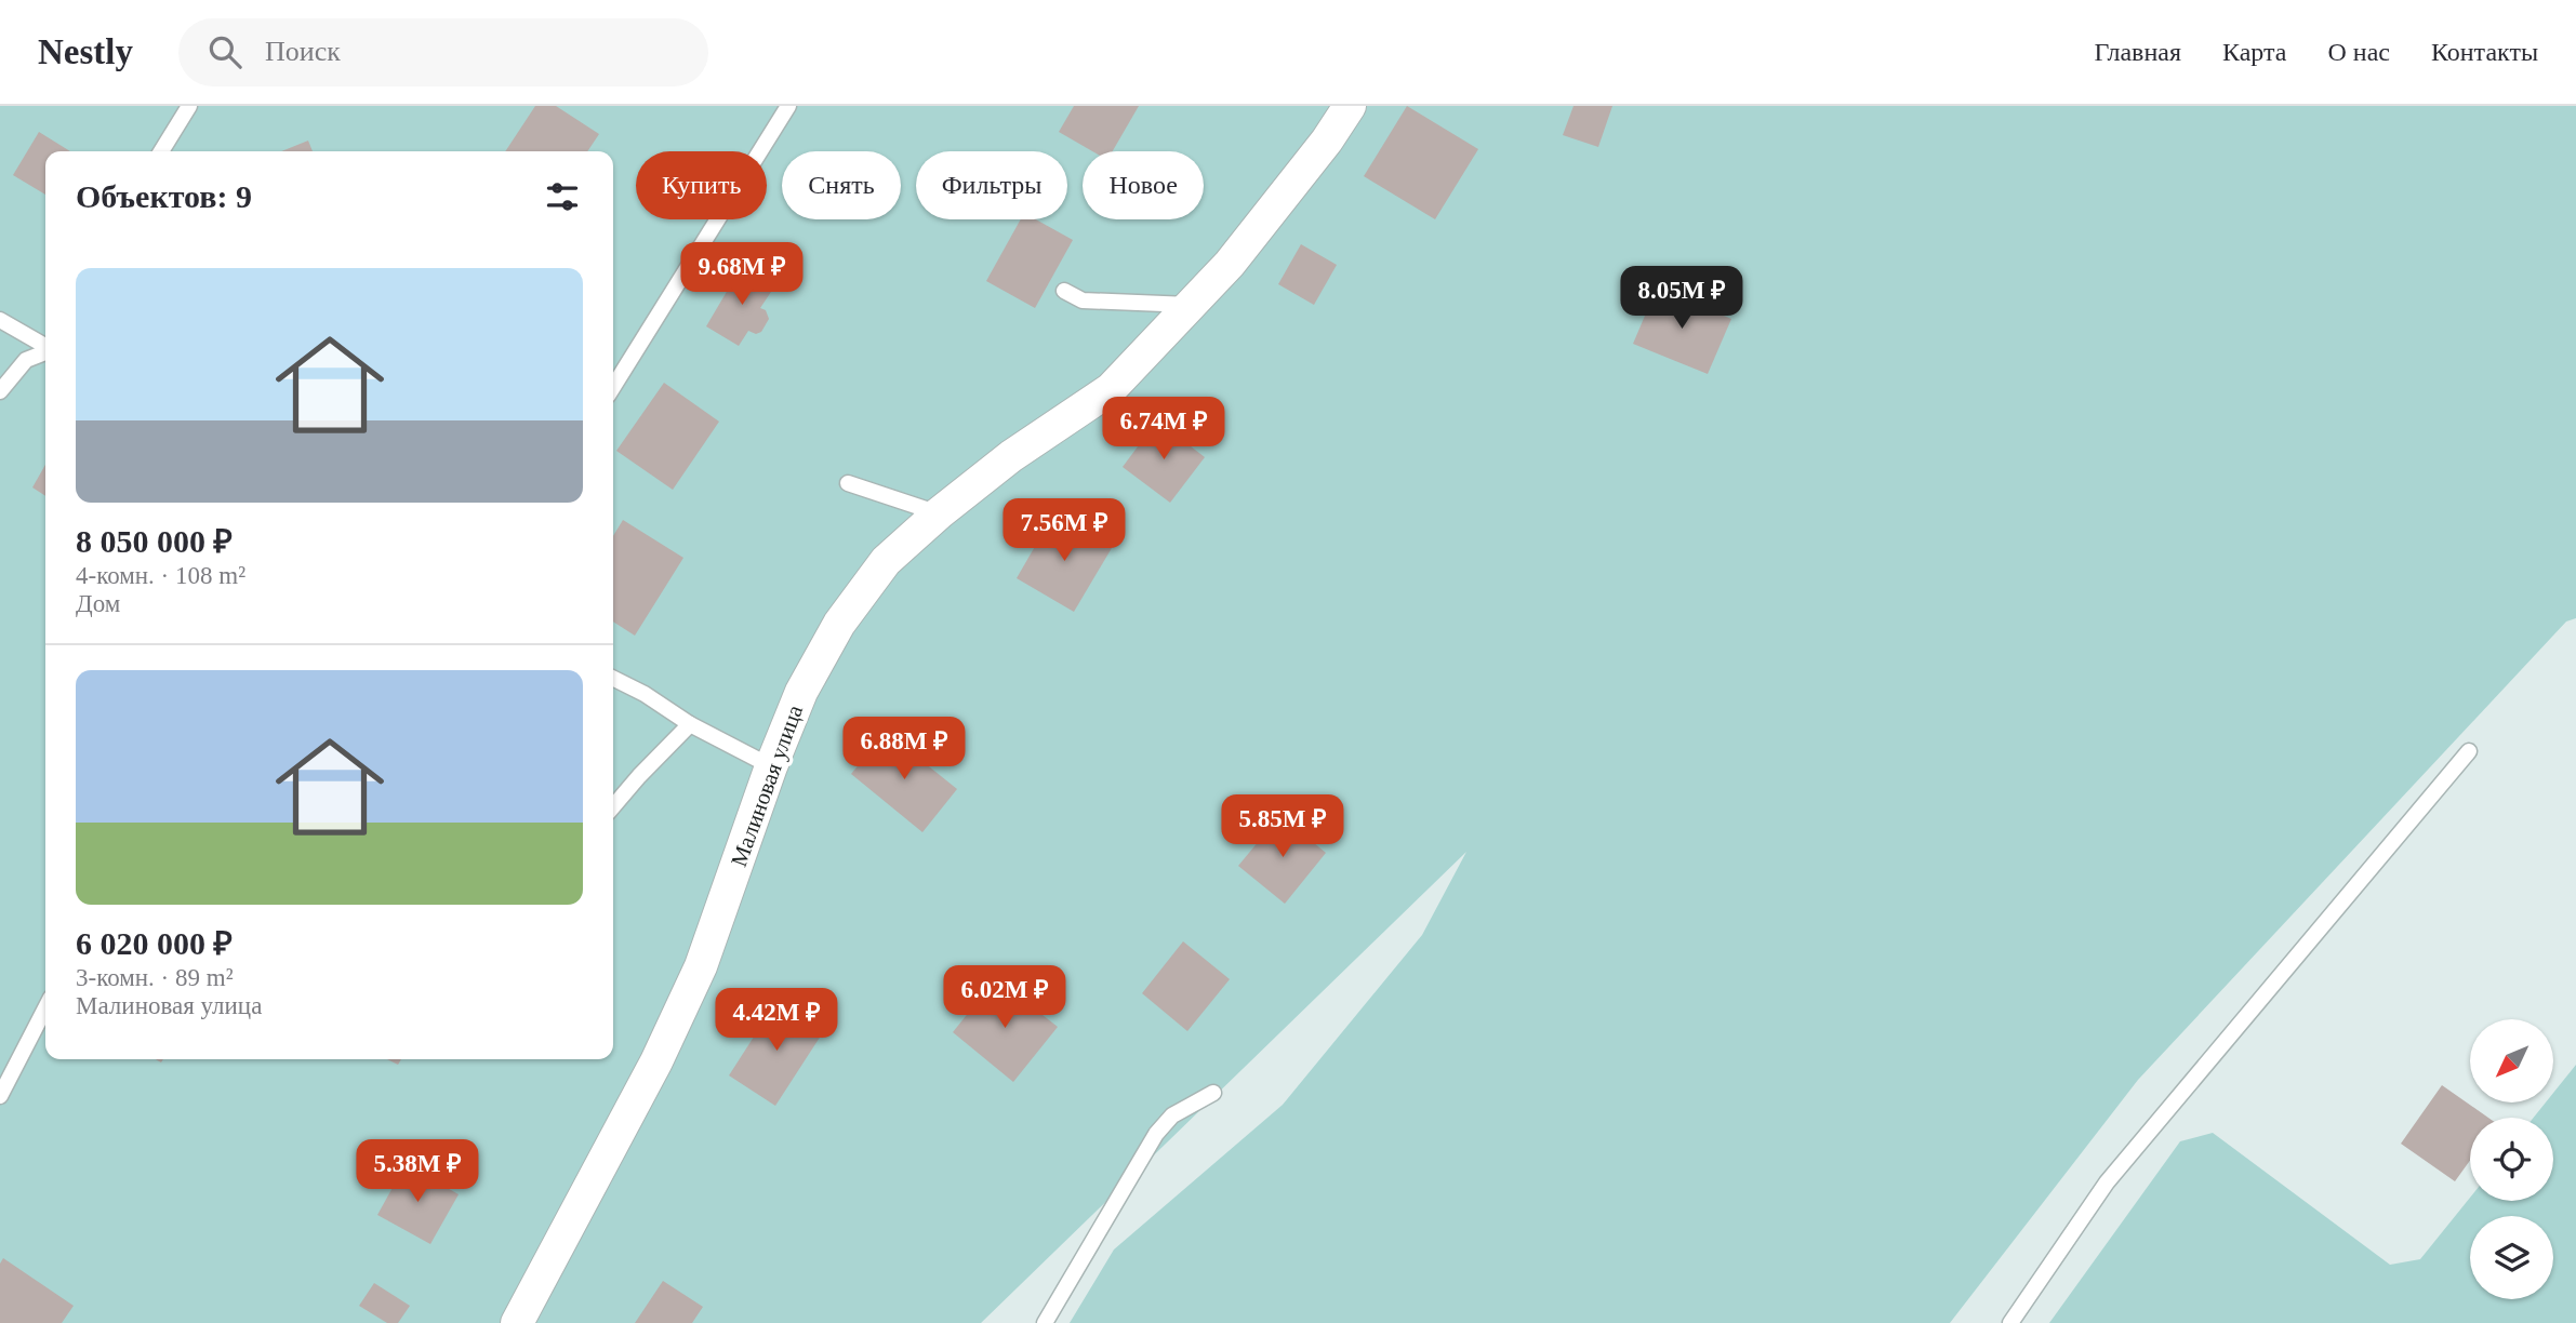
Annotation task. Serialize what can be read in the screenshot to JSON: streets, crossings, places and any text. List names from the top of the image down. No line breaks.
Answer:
{"streets":{"street":["Малиновая улица"]},"north":"bottom left","page":{"header":"Nestly","search":"Поиск","nav":["Главная","Карта","О нас","Контакты"],"chip":["Купить","Снять","Фильтры","Новое"],"heading":"Объектов: 9","price":["9.68M ₽","8.05M ₽","6.74M ₽","7.56M ₽","6.88M ₽","5.85M ₽","6.02M ₽","4.42M ₽","5.38M ₽"],"list":[{"name":"8 050 000 ₽","note":"4-комн. · 108 m² · Дом"},{"name":"6 020 000 ₽","note":"3-комн. · 89 m² · Малиновая улица"}]}}
